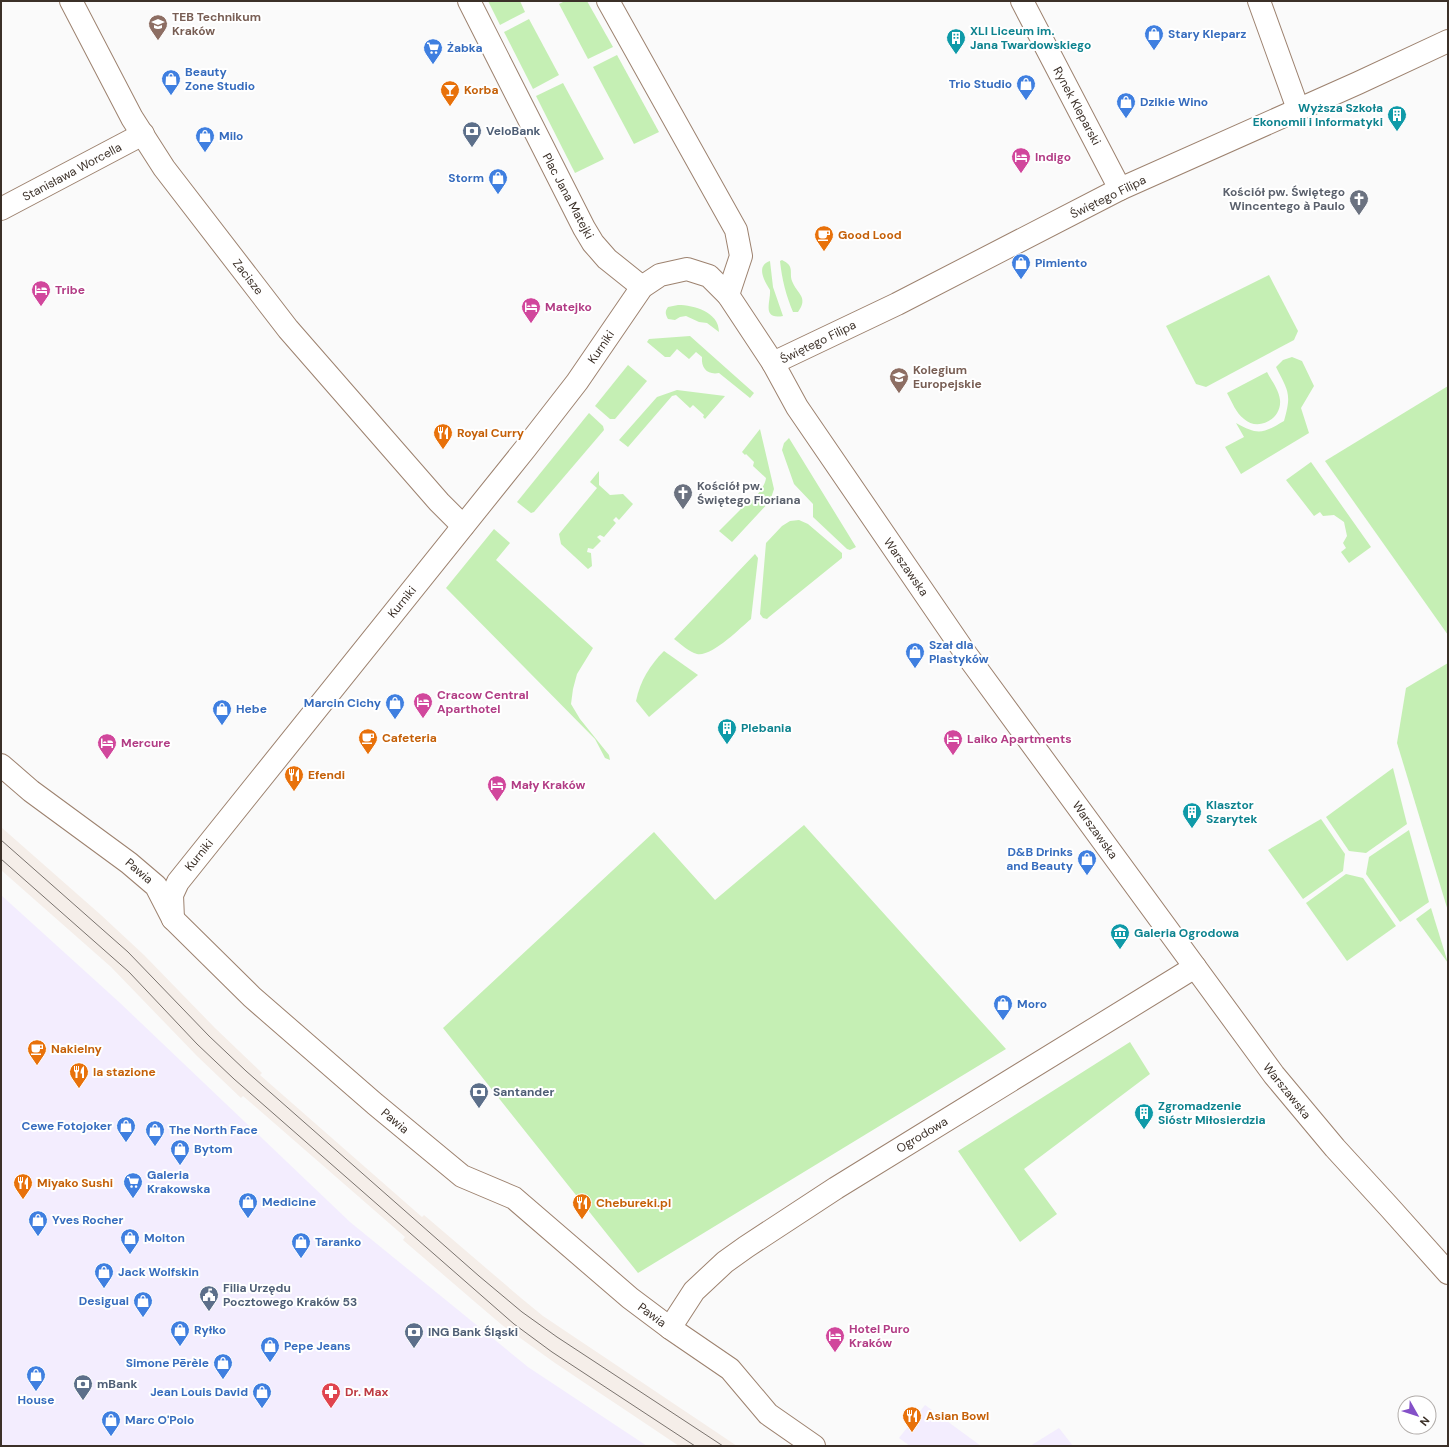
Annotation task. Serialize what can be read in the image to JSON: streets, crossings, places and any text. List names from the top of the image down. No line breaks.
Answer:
{"streets":{"street":["Rynek Kleparski","Stanisława Worcella","Plac Jana Matejki","Świętego Filipa","Zacisze","Kurniki","Warszawska","Pawia","Ogrodowa"]},"crossings":[["Rynek Kleparski","Świętego Filipa"],["Stanisława Worcella","Zacisze"],["Plac Jana Matejki","Kurniki"],["Świętego Filipa","Warszawska"],["Zacisze","Kurniki"],["Kurniki","Pawia"],["Warszawska","Ogrodowa"],["Pawia","Ogrodowa"]],"places":{"school or university":["TEB Technikum Kraków","Kolegium Europejskie"],"shop":["Stary Kleparz","Beauty Zone Studio","Trio Studio","Dzikie Wino","Milo","Storm","Pimiento","Szał dla Plastyków","Marcin Cichy","Hebe","D&B Drinks and Beauty","Moro","Cewe Fotojoker","The North Face","Bytom","Medicine","Yves Rocher","Molton","Taranko","Jack Wolfskin","Desigual","Ryłko","Pepe Jeans","Simone Pērèle","House","Jean Louis David","Marc O'Polo"],"building":["XLI Liceum im. Jana Twardowskiego","Wyższa Szkoła Ekonomii i Informatyki","Plebania","Klasztor Szarytek","Zgromadzenie Sióstr Miłosierdzia"],"supermarket":["Żabka","Galeria Krakowska"],"bar":["Korba"],"bank":["VeloBank","Santander","ING Bank Śląski","mBank"],"hotel":["Indigo","Tribe","Matejko","Cracow Central Aparthotel","Laiko Apartments","Mercure","Mały Kraków","Hotel Puro Kraków"],"church":["Kościół pw. Świętego Wincentego à Paulo","Kościół pw. Świętego Floriana"],"cafe":["Good Lood","Cafeteria","Nakielny"],"restaurant":["Royal Curry","Efendi","la stazione","Miyako Sushi","Chebureki.pl","Asian Bowl"],"museum":["Galeria Ogrodowa"],"public building":["Filia Urzędu Pocztowego Kraków 53"],"pharmacy":["Dr. Max"]},"north":"bottom right"}
